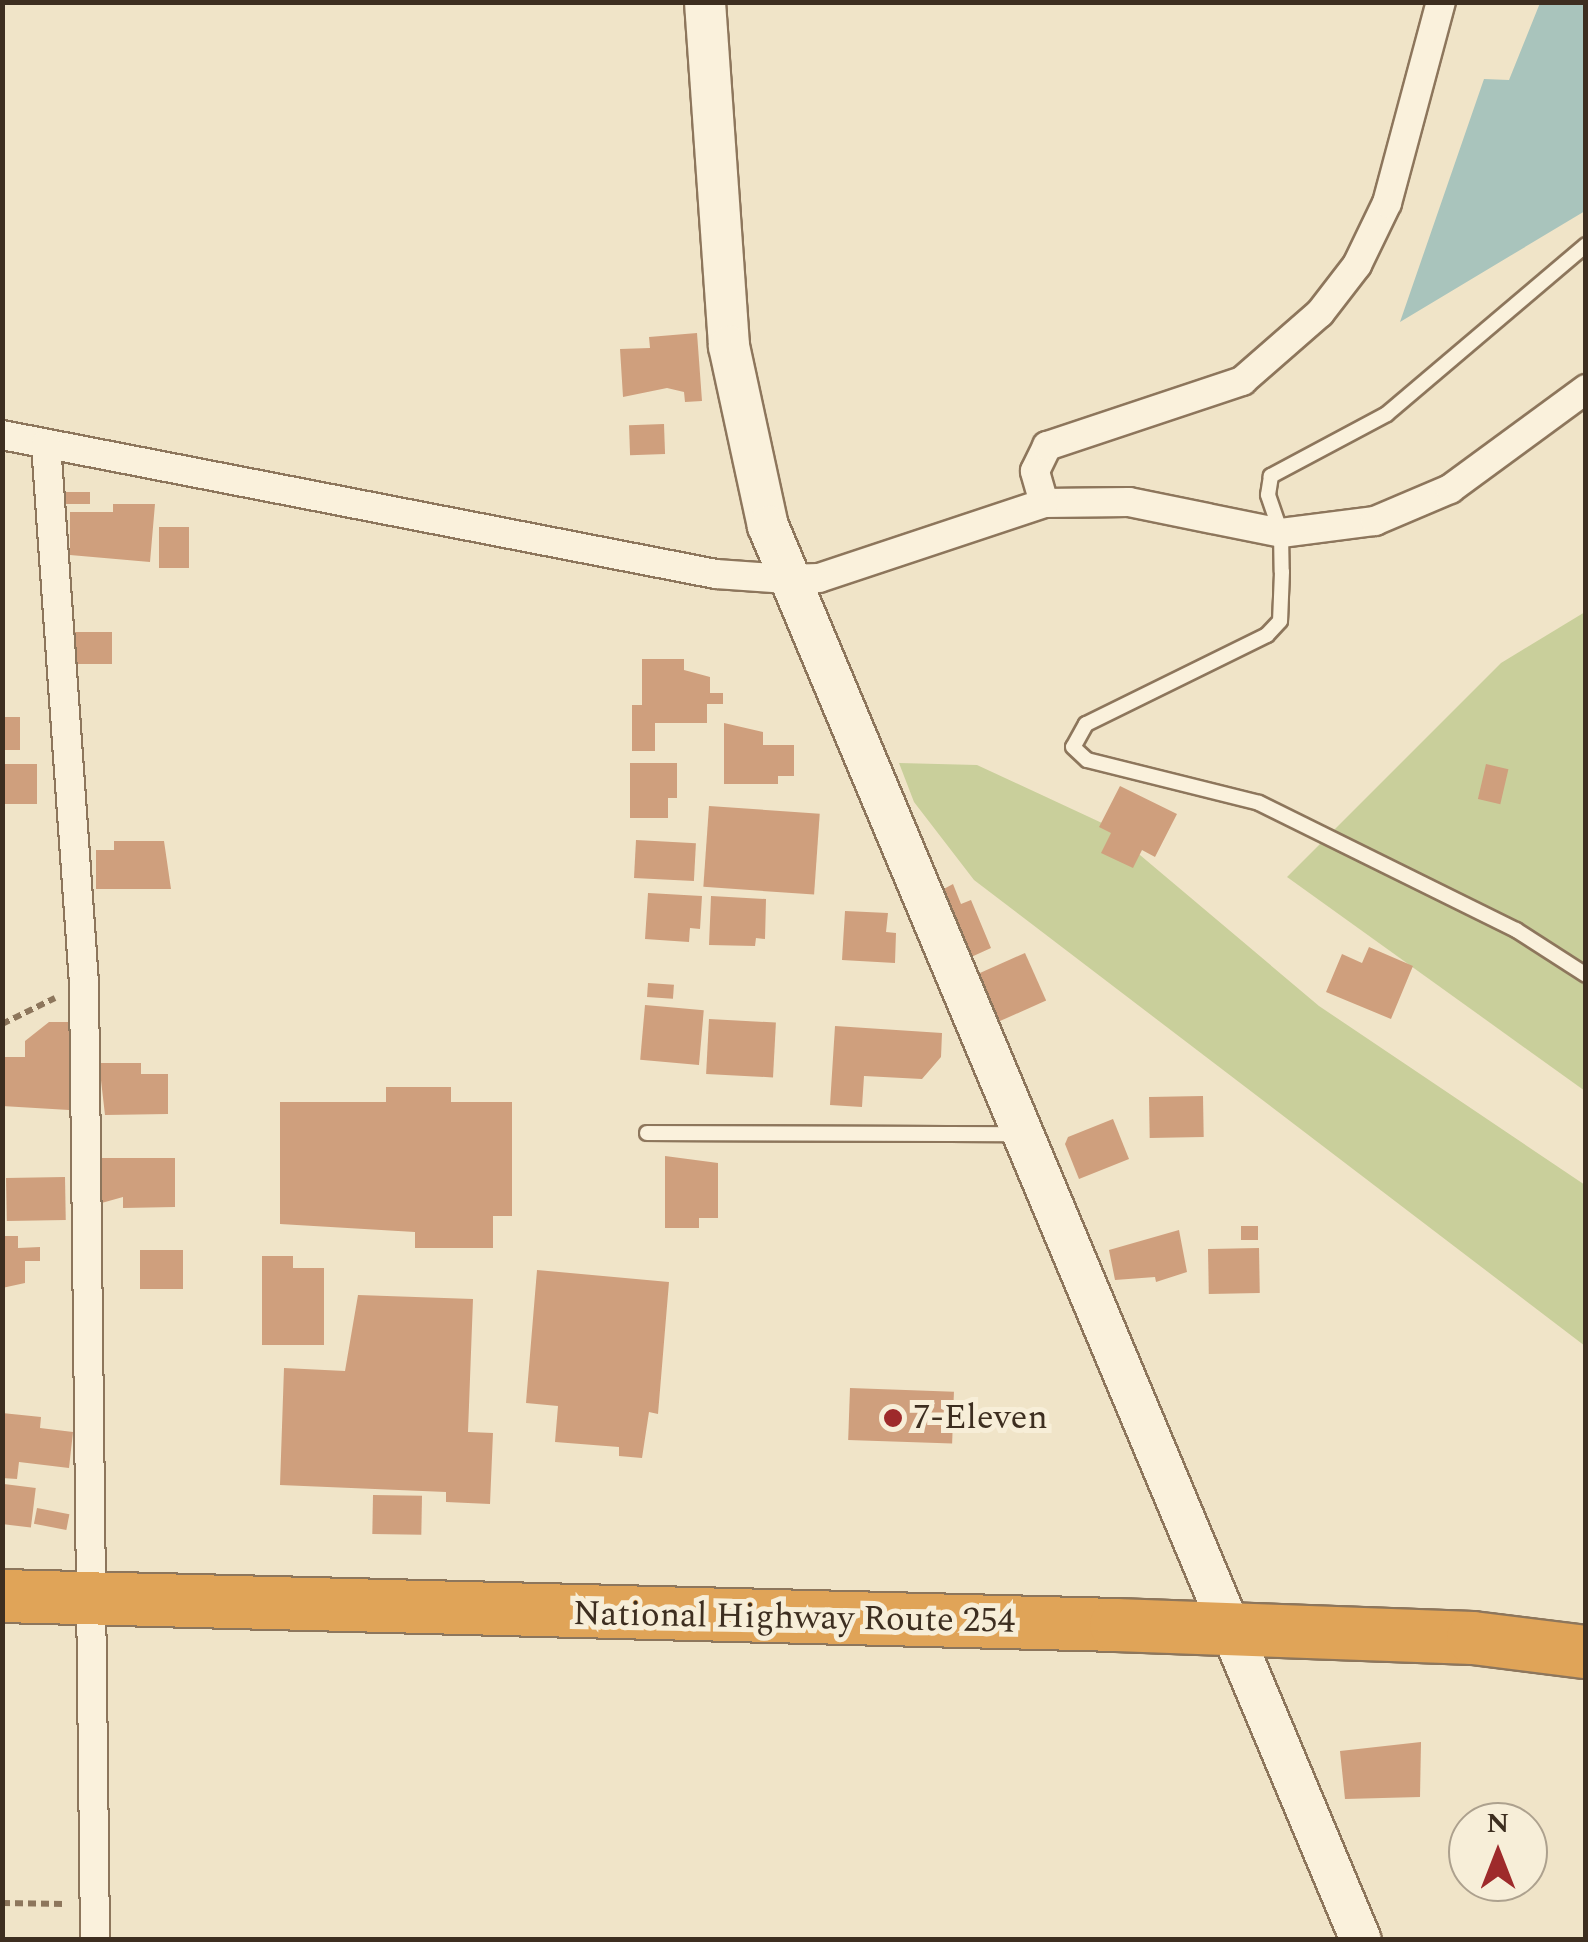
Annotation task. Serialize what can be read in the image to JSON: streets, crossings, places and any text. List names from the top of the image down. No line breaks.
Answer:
{"streets":{"highway":["National Highway Route 254"]},"places":["7-Eleven"],"north":"top"}
